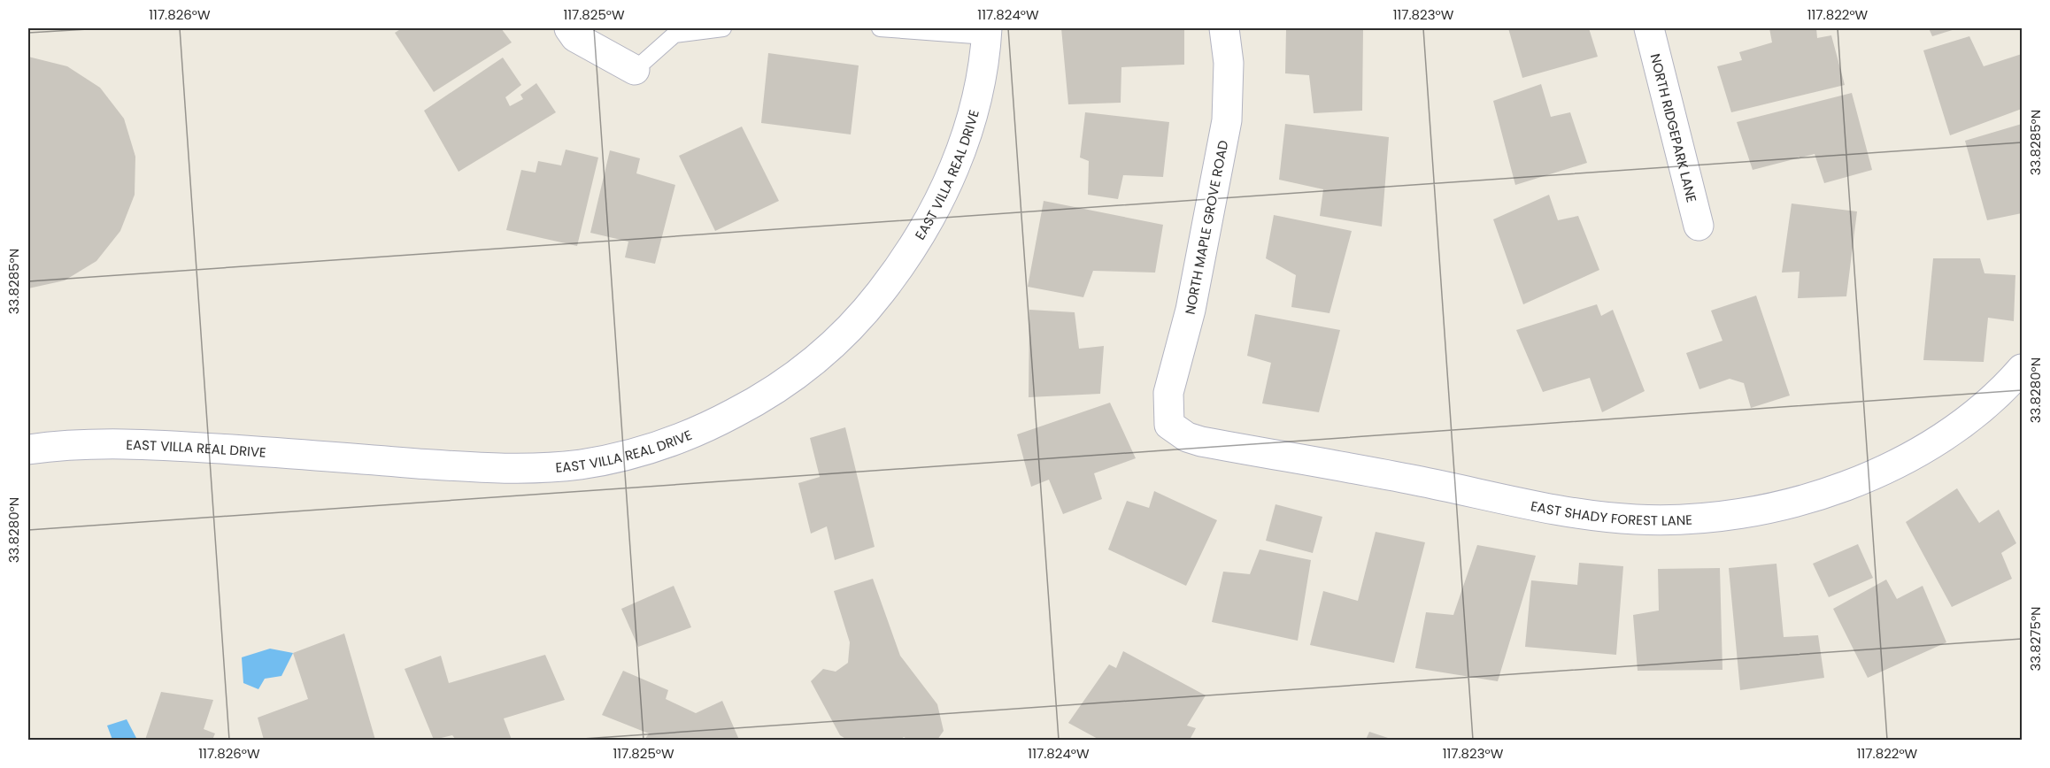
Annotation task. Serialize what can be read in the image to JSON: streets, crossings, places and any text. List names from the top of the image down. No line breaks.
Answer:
{"streets":{"street":["NORTH RIDGEPARK LANE","EAST VILLA REAL DRIVE","NORTH MAPLE GROVE ROAD","EAST SHADY FOREST LANE"]},"crossings":[["NORTH MAPLE GROVE ROAD","EAST SHADY FOREST LANE"]],"coordinates":["117.826°W","117.825°W","117.824°W","117.823°W","117.822°W","33.8285°N","33.8280°N","33.8275°N"]}
